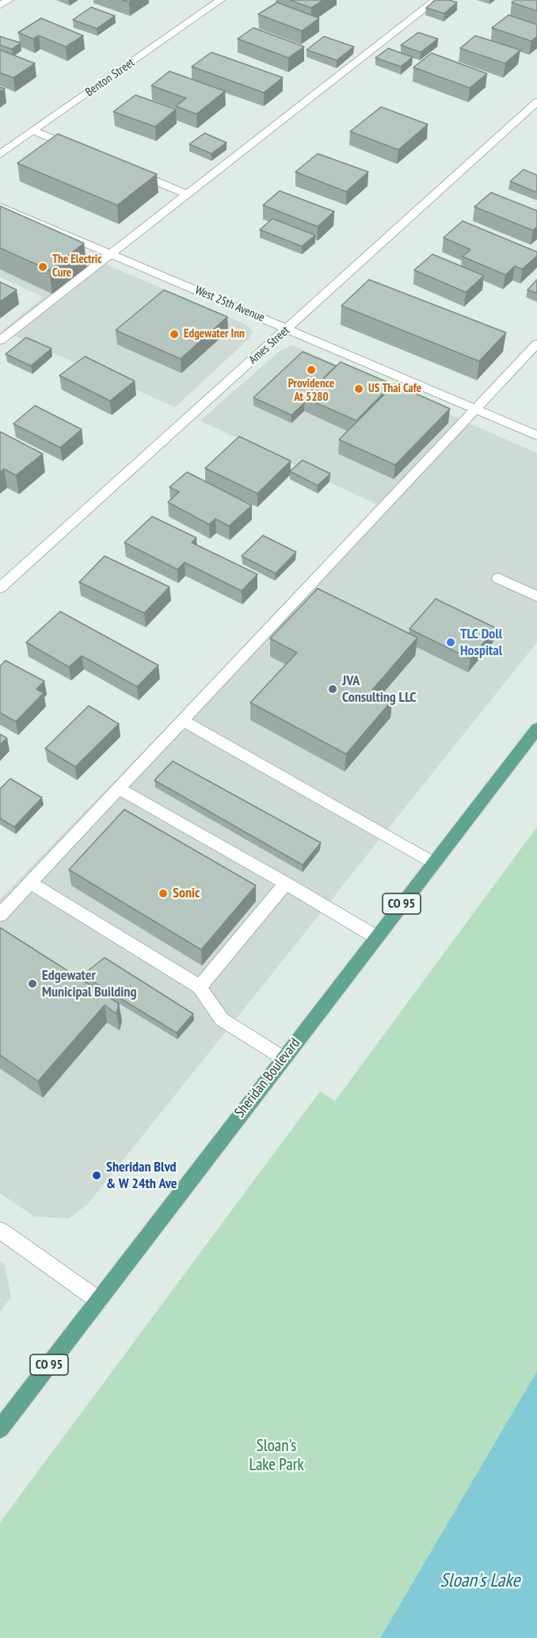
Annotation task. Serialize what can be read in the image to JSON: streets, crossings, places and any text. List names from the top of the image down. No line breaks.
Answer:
{"streets":{"main road":["CO 95","Sheridan Boulevard"],"street":["Benton Street","West 25th Avenue","Ames Street"]},"crossings":[["West 25th Avenue","Ames Street"]],"water":["Sloan's Lake"],"parks":["Sloan's Lake Park"],"places":["The Electric Cure","Edgewater Inn","Providence At 5280","US Thai Cafe","TLC Doll Hospital","JVA Consulting LLC","Sonic","Edgewater Municipal Building","Sheridan Blvd & W 24th Ave"]}
